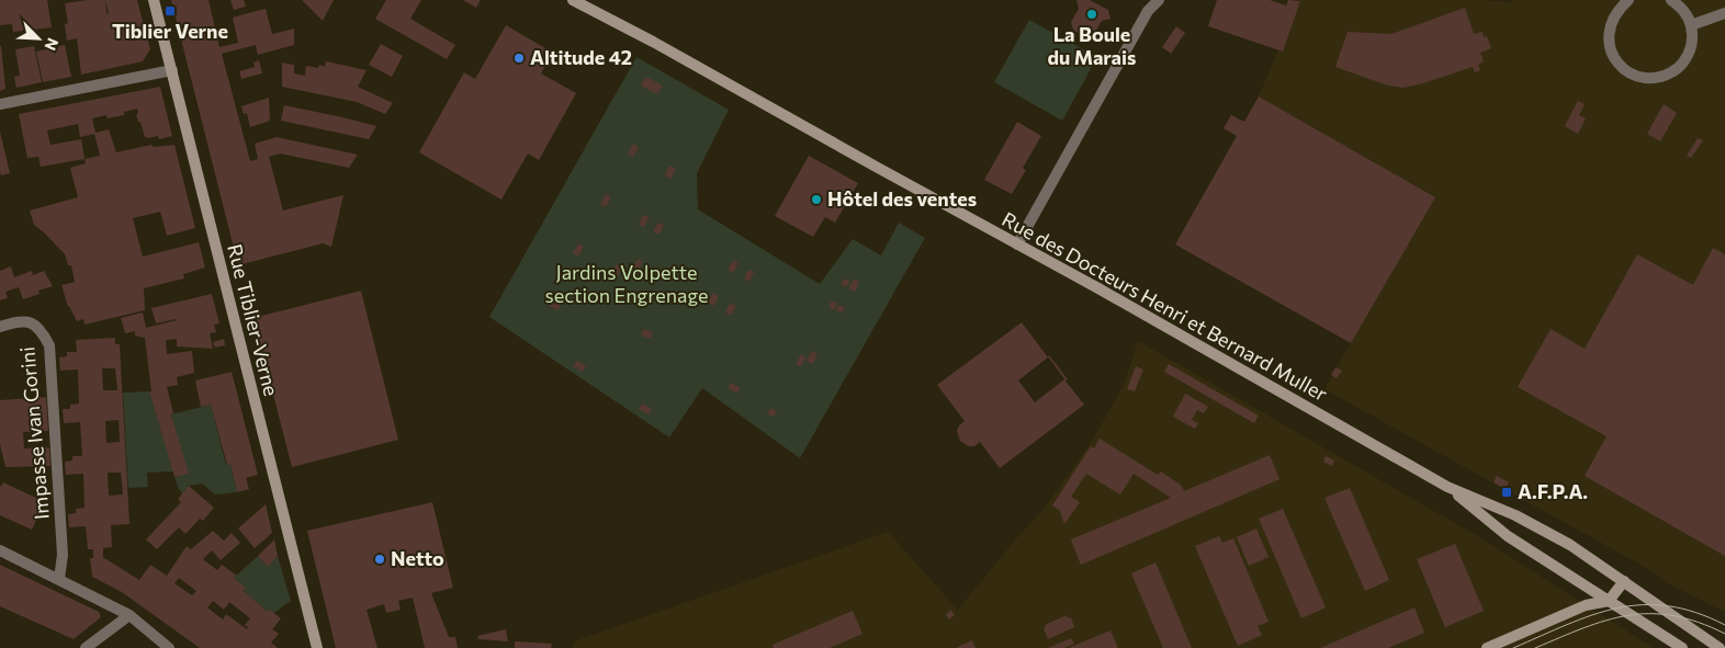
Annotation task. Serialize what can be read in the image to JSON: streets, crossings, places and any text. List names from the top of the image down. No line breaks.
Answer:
{"streets":{"main road":["Rue des Docteurs Henri et Bernard Muller","Rue Tiblier-Verne"],"street":["Impasse Ivan Gorini"]},"parks":["Jardins Volpette section Engrenage"],"places":{"transit":["Tiblier Verne","A.F.P.A."],"other":["La Boule du Marais","Altitude 42","Hôtel des ventes","Netto"]},"north":"bottom right"}
